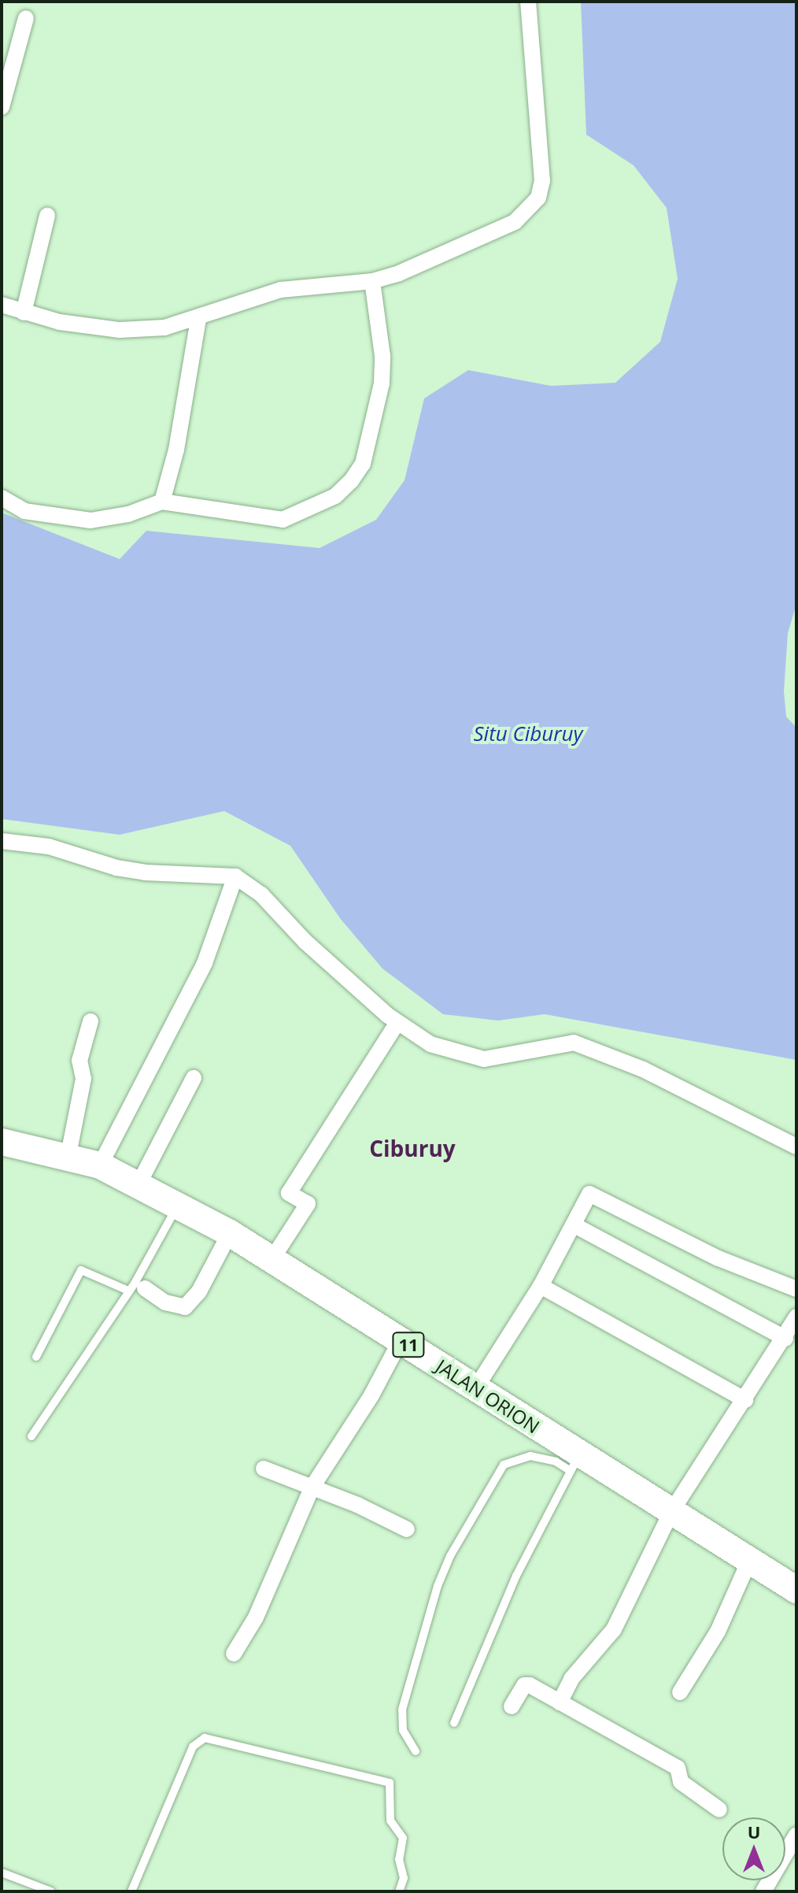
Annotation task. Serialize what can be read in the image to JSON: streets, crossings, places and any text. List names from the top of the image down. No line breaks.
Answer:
{"streets":{"highway":["11","JALAN ORION"]},"districts":["Ciburuy"],"water":["Situ Ciburuy"],"north":"top"}
